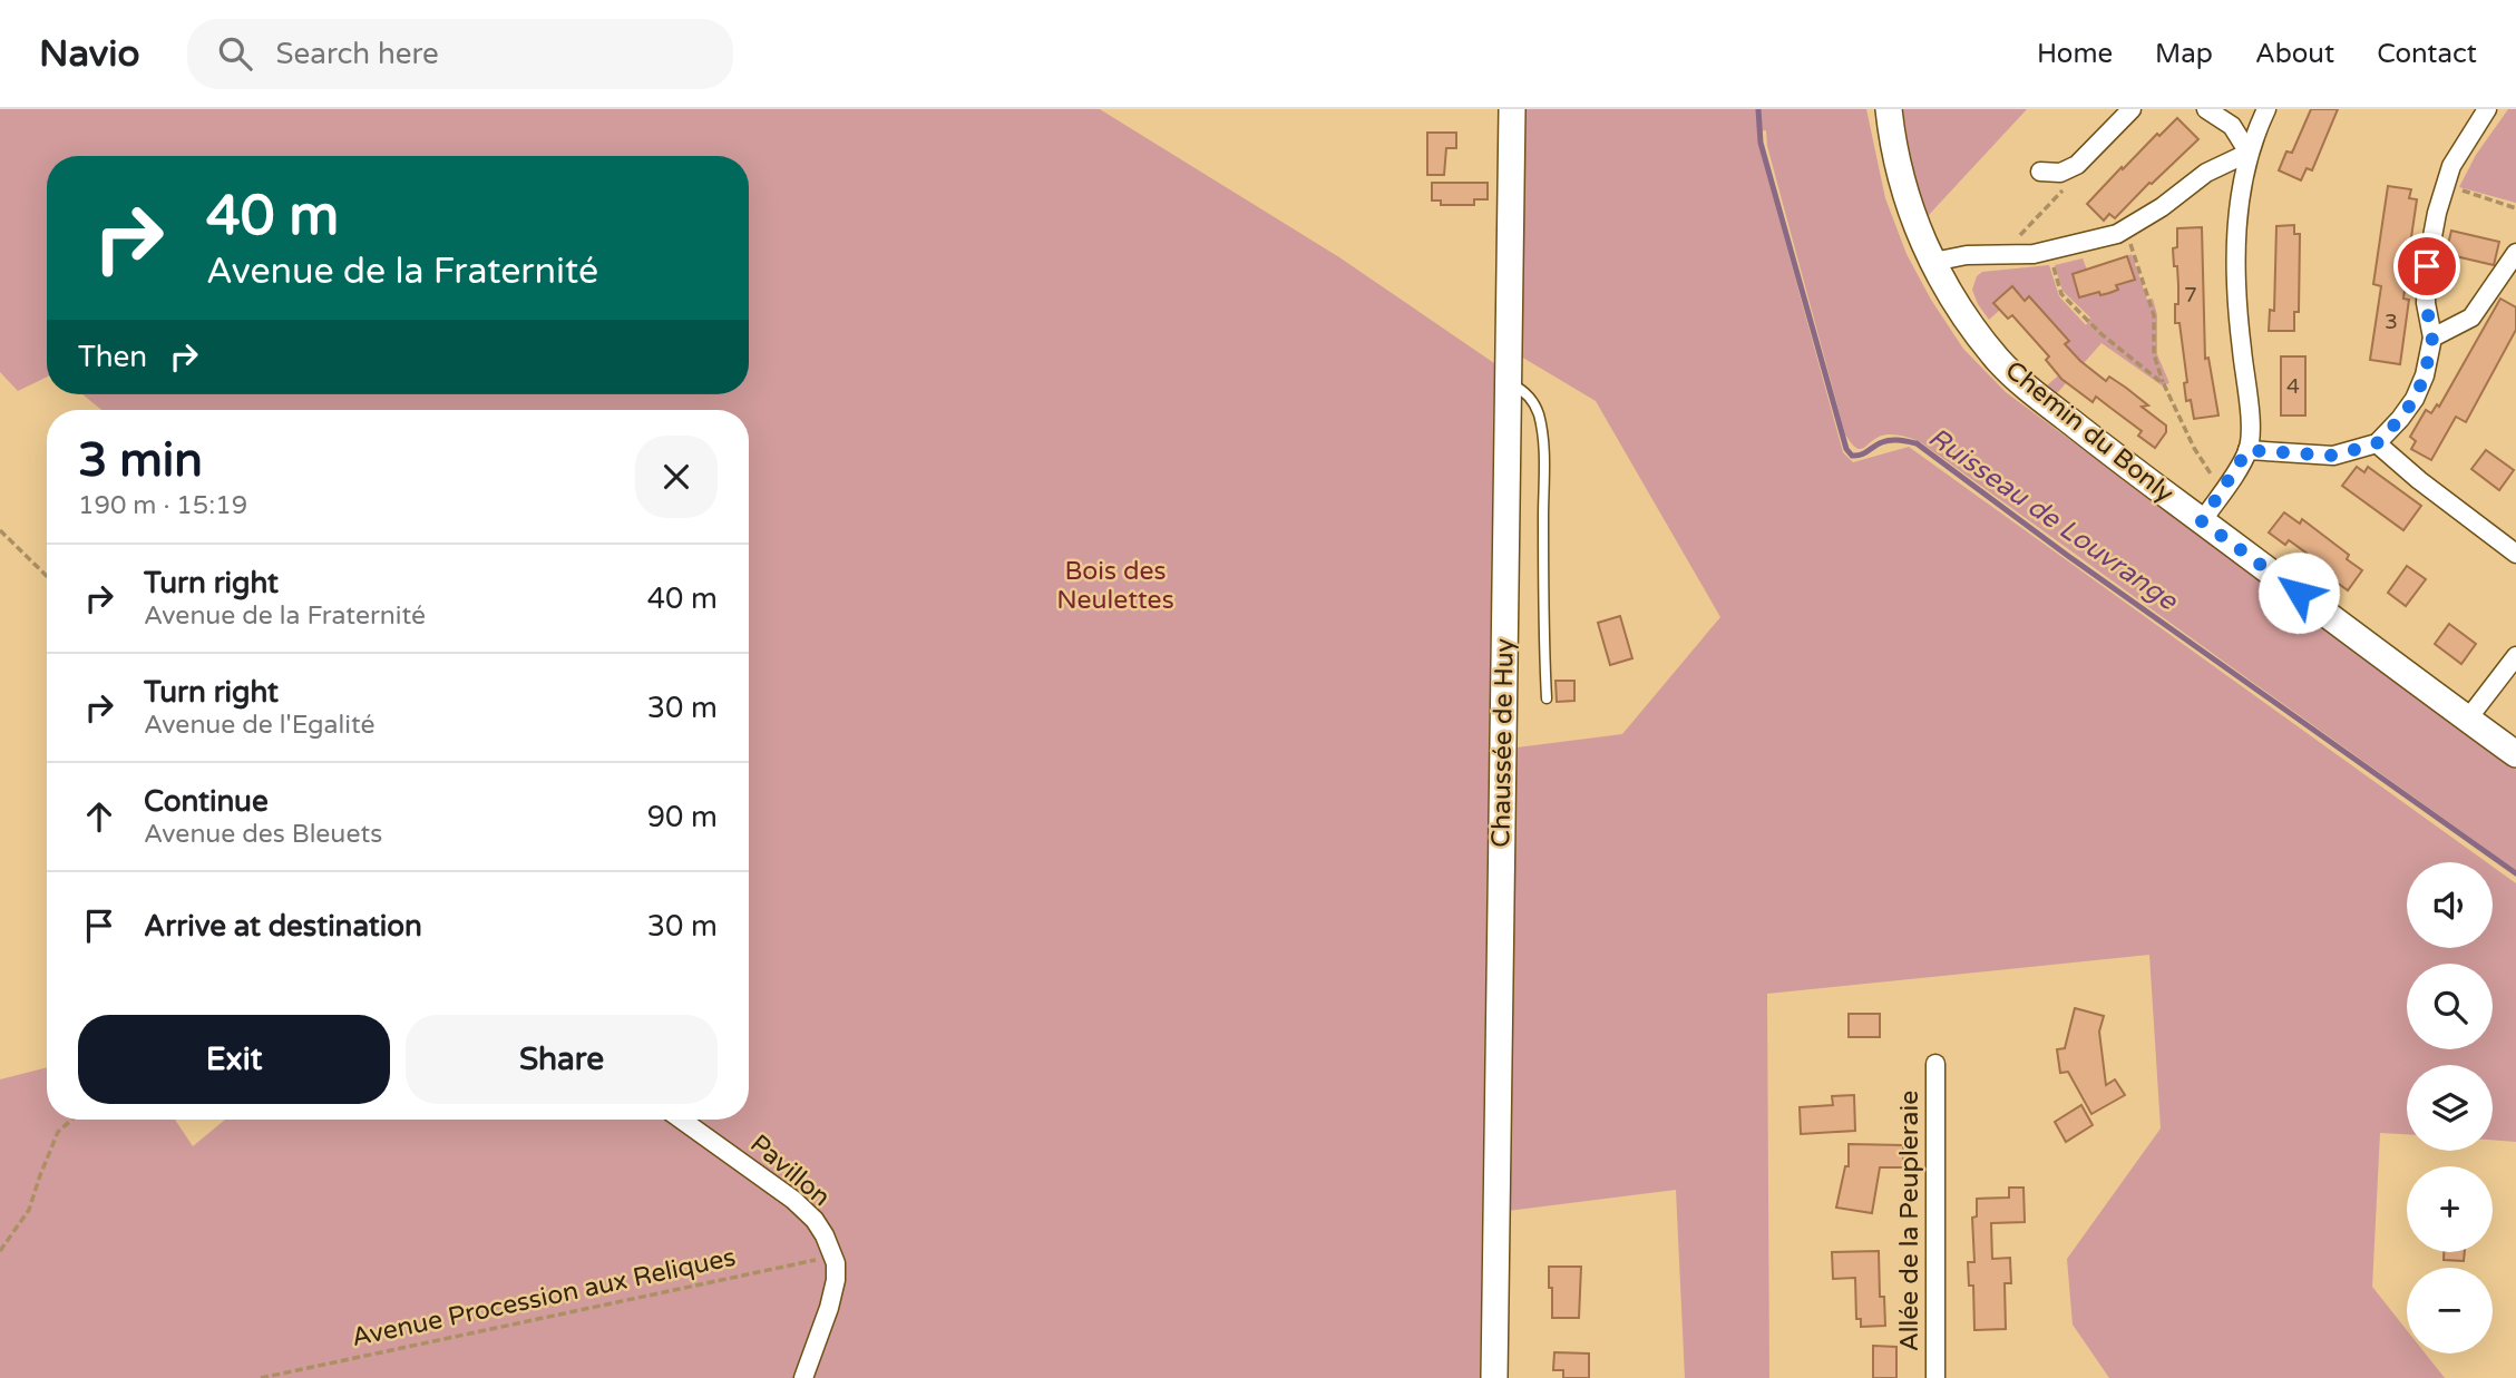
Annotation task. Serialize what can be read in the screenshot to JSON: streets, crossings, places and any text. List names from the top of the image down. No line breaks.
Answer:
{"streets":{"main road":["Chemin du Bonly","Chaussée de Huy"],"street":["Pavillon","Allée de la Peupleraie"],"path":["Avenue Procession aux Reliques"]},"crossings":[["Pavillon","Avenue Procession aux Reliques"]],"water":["Ruisseau de Louvrange"],"parks":["Bois des Neulettes"],"house_numbers":["7","3","4"],"page":{"header":"Navio","search":"Search here","nav":["Home","Map","About","Contact"],"turn":["40 m","Avenue de la Fraternité"],"then":"Then","heading":["3 min","190 m · 15:19"],"list":[{"name":"Turn right","note":"Avenue de la Fraternité","value":"40 m"},{"name":"Turn right","note":"Avenue de l'Egalité","value":"30 m"},{"name":"Continue","note":"Avenue des Bleuets","value":"90 m"},{"name":"Arrive at destination","value":"30 m"}],"map_buttons":["+","−"],"buttons":["Exit","Share"]}}
